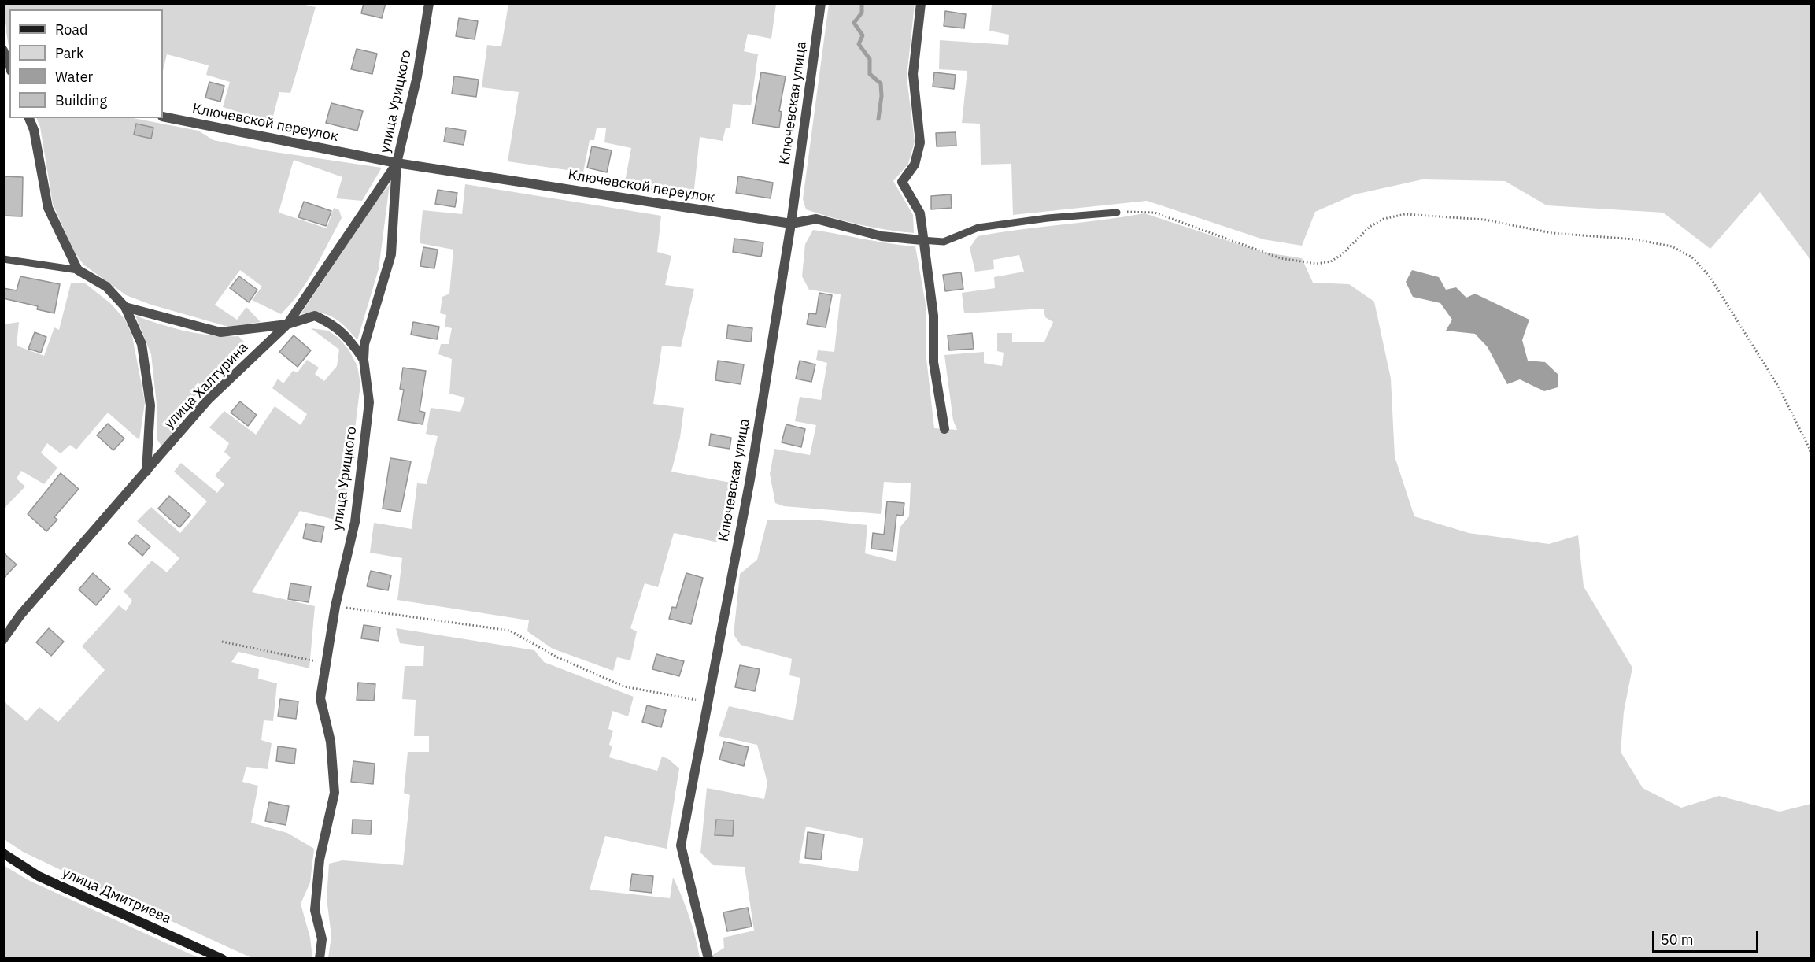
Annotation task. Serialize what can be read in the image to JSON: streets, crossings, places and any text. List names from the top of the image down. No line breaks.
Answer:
{"streets":{"street":["улица Урицкого","Ключевская улица","Ключевской переулок","улица Халтурина","улица Дмитриева"]},"crossings":[["улица Урицкого","Ключевской переулок"],["улица Урицкого","улица Халтурина"],["Ключевская улица","Ключевской переулок"],["Ключевской переулок","улица Халтурина"]],"legend":["Road","Park","Water","Building"],"scale_bar":"50 m"}
